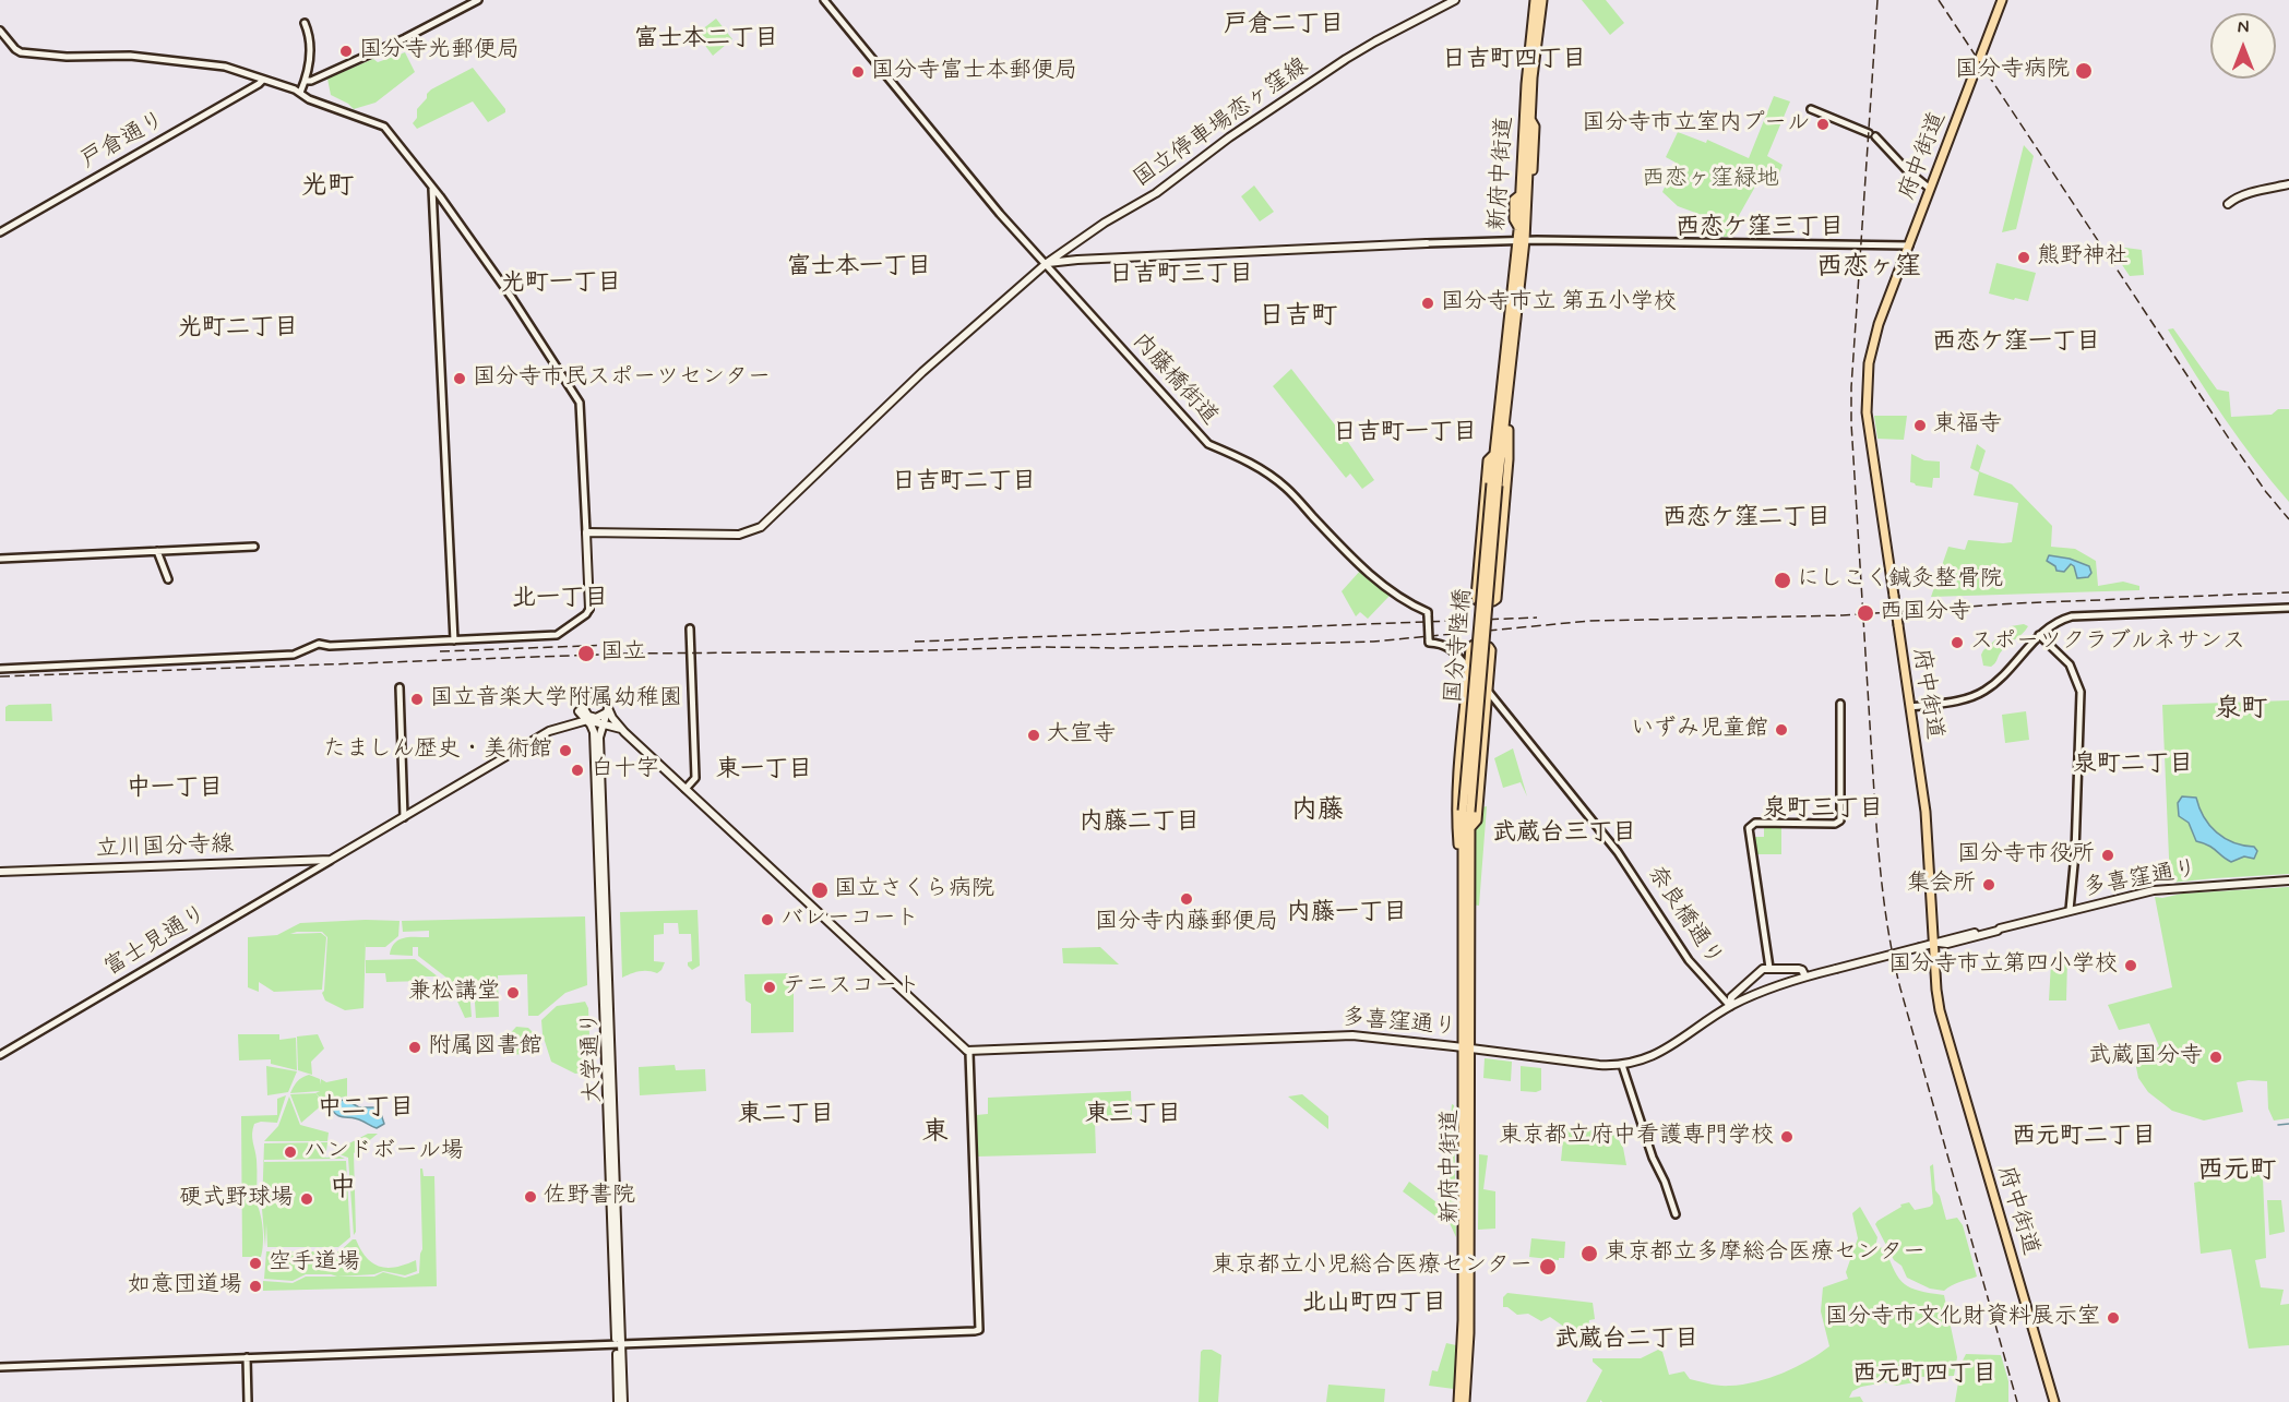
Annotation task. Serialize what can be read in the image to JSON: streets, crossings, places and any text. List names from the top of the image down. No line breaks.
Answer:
{"streets":{"main road":["国立停車場恋ヶ窪線","府中街道","新府中街道","国分寺陸橋","立川国分寺線","多喜窪通り","大学通り"],"street":["戸倉通り","内藤橋街道","奈良橋通り","富士見通り"]},"crossings":[["国立停車場恋ヶ窪線","内藤橋街道"],["府中街道","多喜窪通り"],["新府中街道","国分寺陸橋"],["新府中街道","多喜窪通り"],["立川国分寺線","富士見通り"],["多喜窪通り","奈良橋通り"]],"districts":["戸倉二丁目","富士本二丁目","日吉町四丁目","光町","西恋ケ窪三丁目","富士本一丁目","西恋ヶ窪","日吉町三丁目","光町一丁目","日吉町","光町二丁目","西恋ケ窪一丁目","日吉町一丁目","日吉町二丁目","西恋ケ窪二丁目","北一丁目","泉町","泉町二丁目","東一丁目","中一丁目","泉町三丁目","内藤","内藤二丁目","武蔵台三丁目","内藤一丁目","中二丁目","東二丁目","東三丁目","東","西元町二丁目","西元町","中","北山町四丁目","武蔵台二丁目","西元町四丁目"],"parks":["西恋ヶ窪緑地"],"places":["国分寺光郵便局","国分寺病院","国分寺富士本郵便局","国分寺市立室内プール","熊野神社","国分寺市立 第五小学校","国分寺市民スポーツセンター","東福寺","にしこく鍼灸整骨院","西国分寺","スポーツクラブルネサンス","国立","国立音楽大学附属幼稚園","いずみ児童館","大宣寺","たましん歴史・美術館","白十字","国分寺市役所","集会所","国立さくら病院","国分寺内藤郵便局","バレーコート","国分寺市立第四小学校","テニスコート","兼松講堂","附属図書館","武蔵国分寺","東京都立府中看護専門学校","ハンドボール場","佐野書院","硬式野球場","東京都立多摩総合医療センター","空手道場","東京都立小児総合医療センター","如意団道場","国分寺市文化財資料展示室"],"north":"top"}
